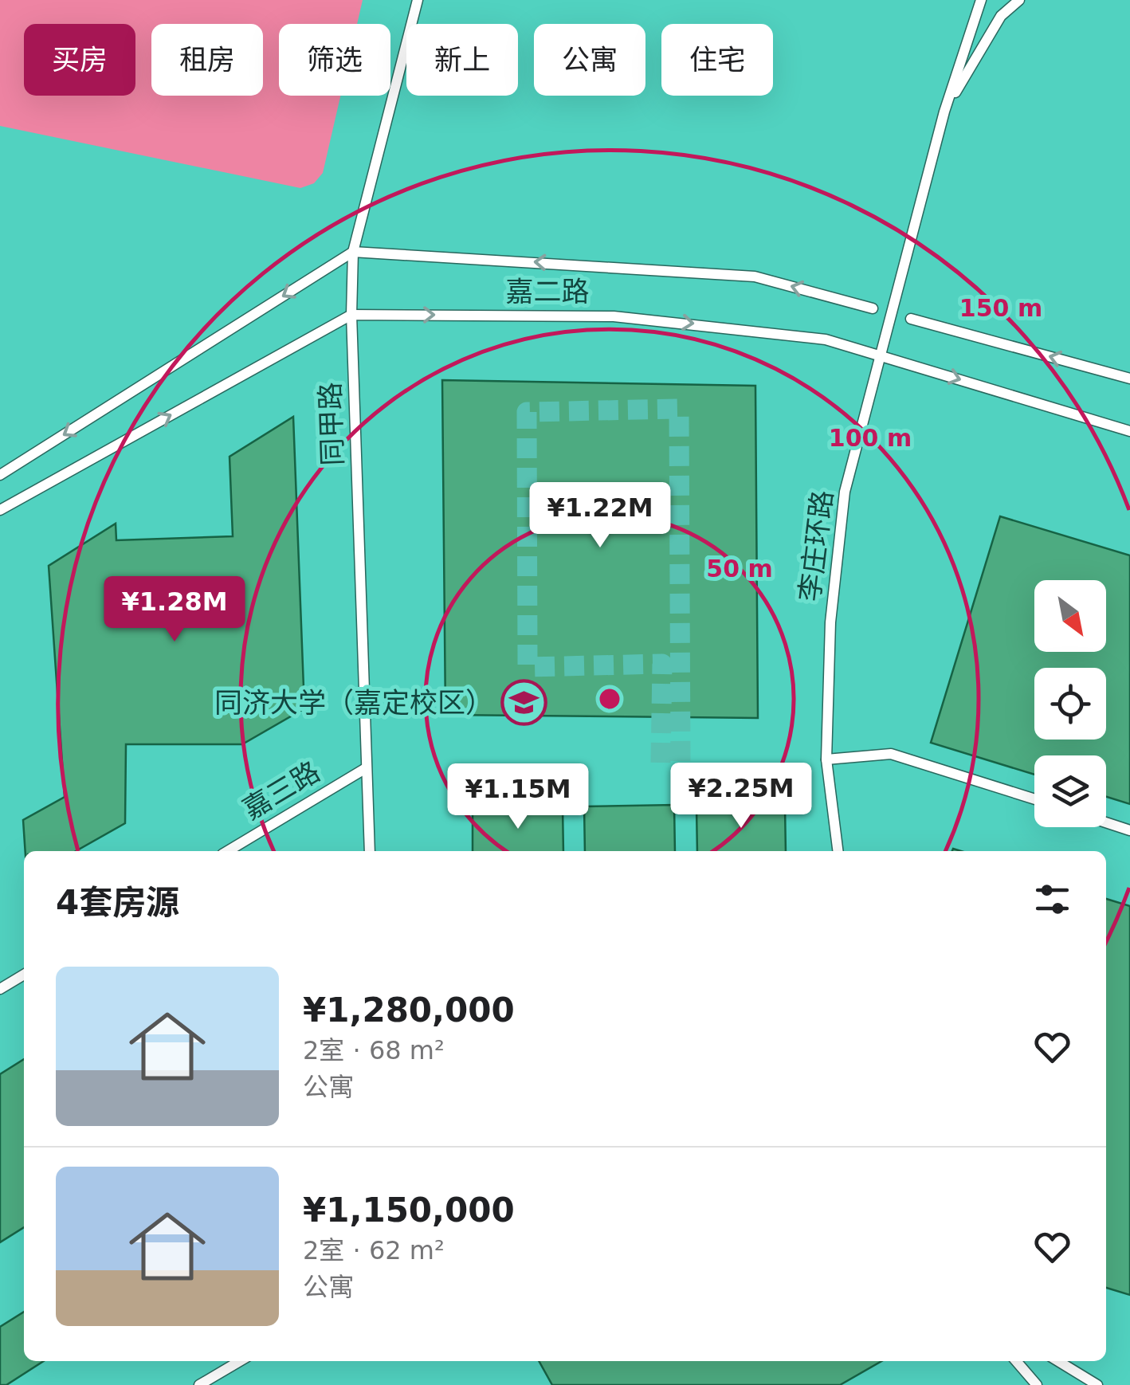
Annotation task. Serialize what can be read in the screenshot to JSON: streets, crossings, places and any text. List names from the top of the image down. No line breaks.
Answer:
{"streets":{"lane":["嘉二路","同甲路","李庄环路","嘉三路"]},"crossings":[["嘉二路","同甲路"],["嘉二路","李庄环路"],["同甲路","嘉三路"]],"places":{"school or university":["同济大学（嘉定校区）"]},"north":"bottom right","page":{"chip":["买房","租房","筛选","新上","公寓","住宅"],"price":["¥1.22M","¥1.28M","¥2.25M","¥1.15M"],"heading":"4套房源","list":[{"name":"¥1,280,000","note":"2室 · 68 m² · 公寓"},{"name":"¥1,150,000","note":"2室 · 62 m² · 公寓"}]},"rings":["150 m","100 m","50 m"]}
